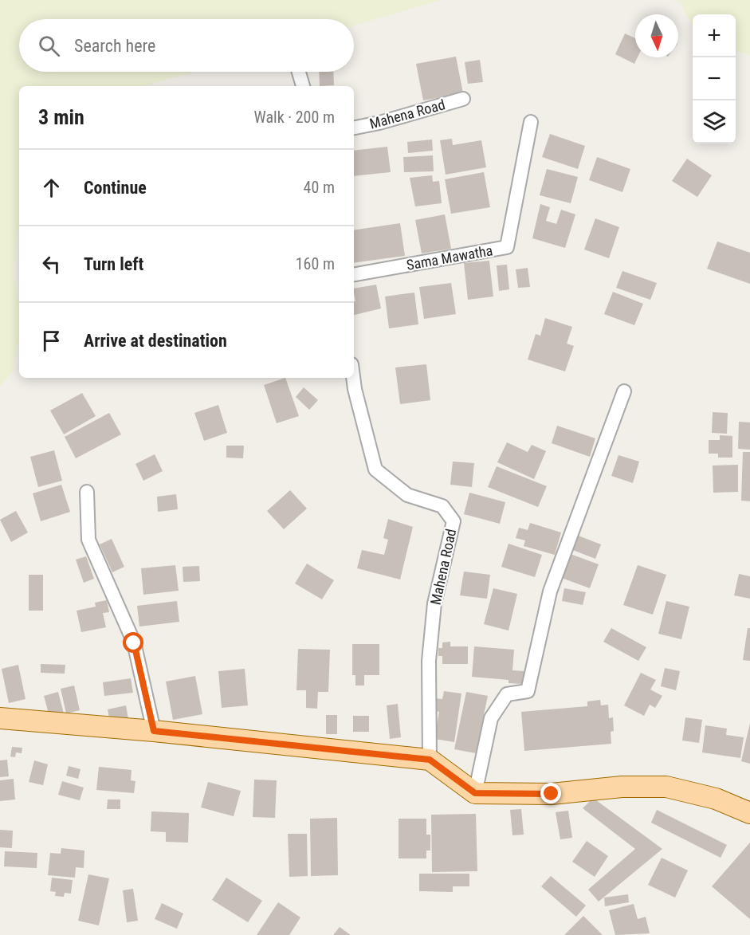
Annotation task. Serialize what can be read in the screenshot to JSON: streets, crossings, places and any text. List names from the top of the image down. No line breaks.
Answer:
{"streets":{"street":["Mahena Road","Sama Mawatha"]},"north":"bottom","page":{"map_buttons":["+","−"],"search":"Search here","heading":["3 min","Walk · 200 m"],"list":[["Continue","40 m"],["Turn left","160 m"],"Arrive at destination"]}}
